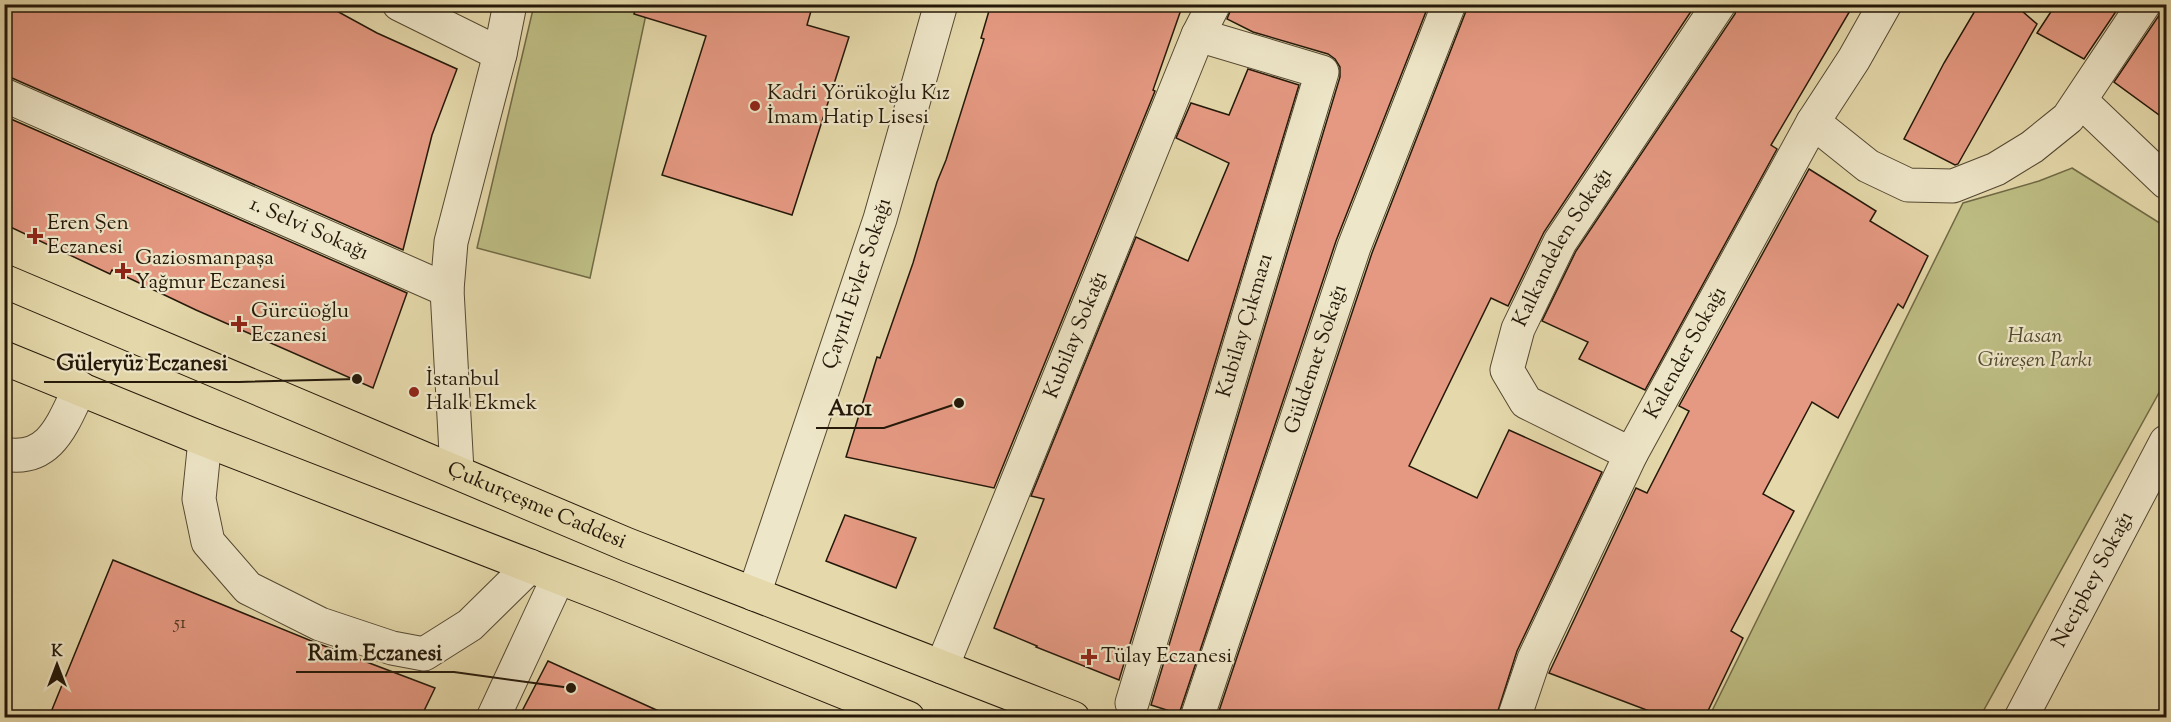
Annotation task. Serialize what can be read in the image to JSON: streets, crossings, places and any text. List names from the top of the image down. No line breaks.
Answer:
{"streets":{"main road":["Çukurçeşme Caddesi"],"street":["1. Selvi Sokağı","Kalkandelen Sokağı","Çayırlı Evler Sokağı","Kubilay Çıkmazı","Kubilay Sokağı","Kalender Sokağı","Güldemet Sokağı","Necipbey Sokağı"]},"crossings":[["Kalkandelen Sokağı","Kalender Sokağı"],["Çayırlı Evler Sokağı","Çukurçeşme Caddesi"],["Kubilay Çıkmazı","Kubilay Sokağı"],["Kubilay Sokağı","Çukurçeşme Caddesi"]],"parks":["Hasan Güreşen Parkı"],"places":{"other":["Kadri Yörükoğlu Kız İmam Hatip Lisesi","Güleryüz Eczanesi","İstanbul Halk Ekmek","A101","Raim Eczanesi"],"health":["Eren Şen Eczanesi","Gaziosmanpaşa Yağmur Eczanesi","Gürcüoğlu Eczanesi","Tülay Eczanesi"]},"house_numbers":["51"],"north":"top"}
